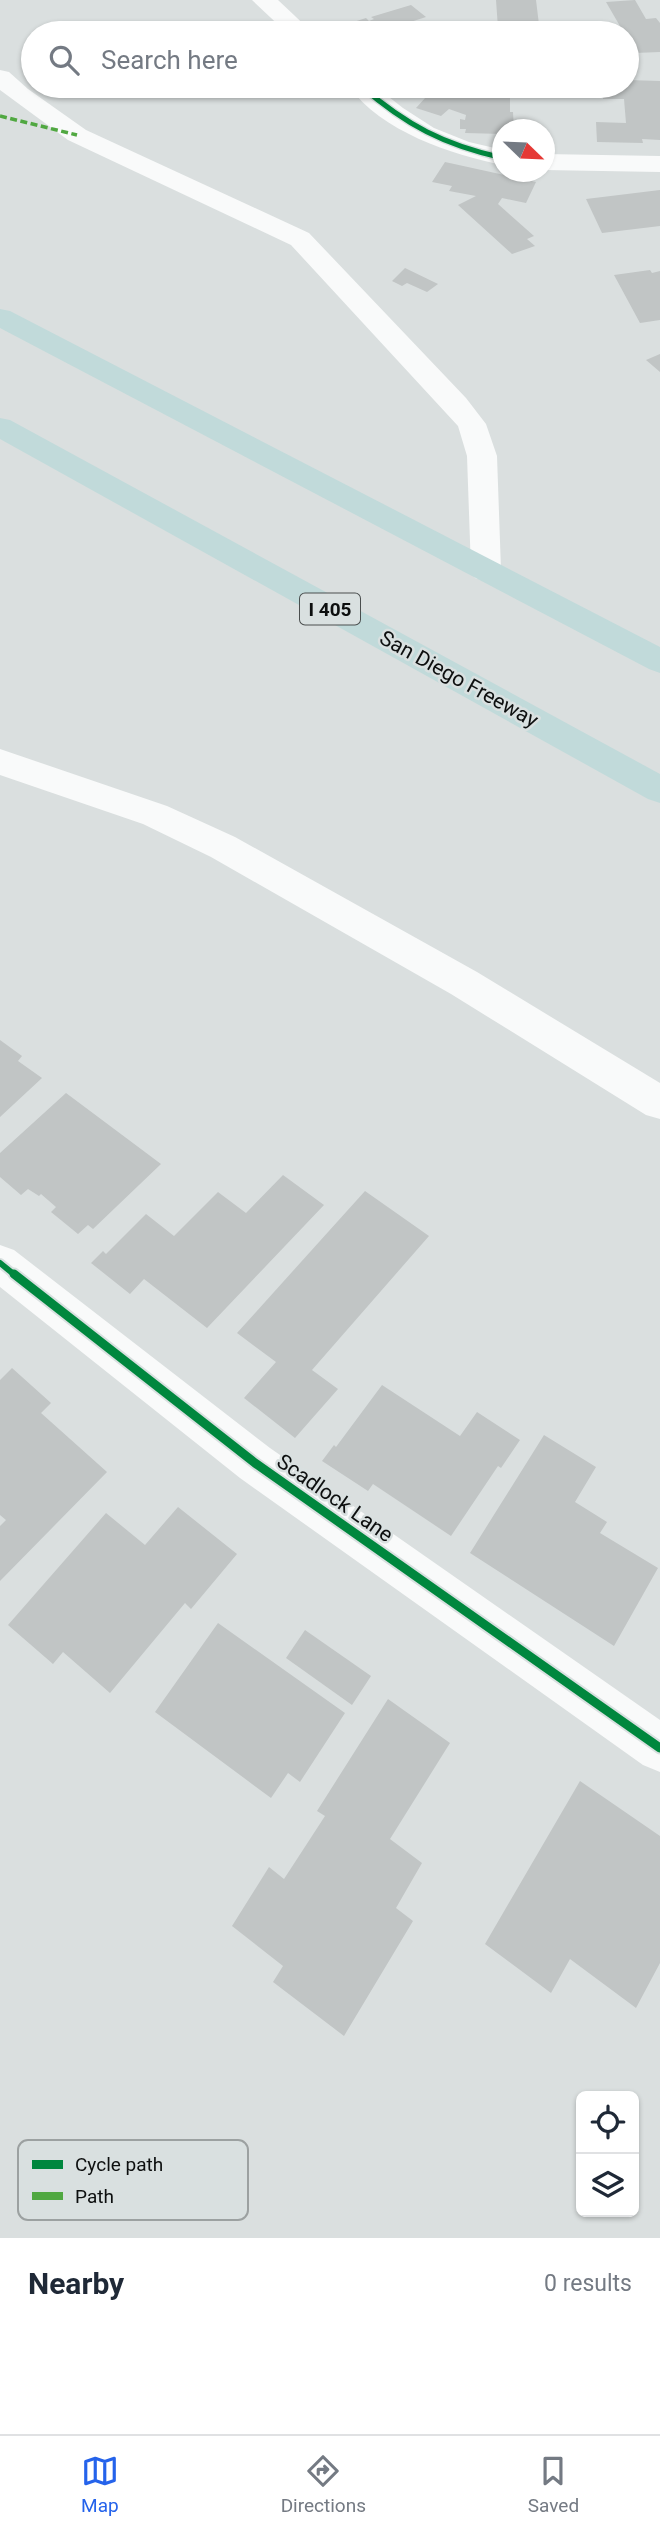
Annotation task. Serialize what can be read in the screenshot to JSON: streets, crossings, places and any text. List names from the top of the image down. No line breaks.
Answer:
{"streets":{"highway":["I 405","San Diego Freeway"],"street":["Scadlock Lane"]},"legend":["Cycle path","Path"],"north":"bottom right","page":{"search":"Search here","heading":["Nearby","0 results"],"nav":["Map","Directions","Saved"]}}
